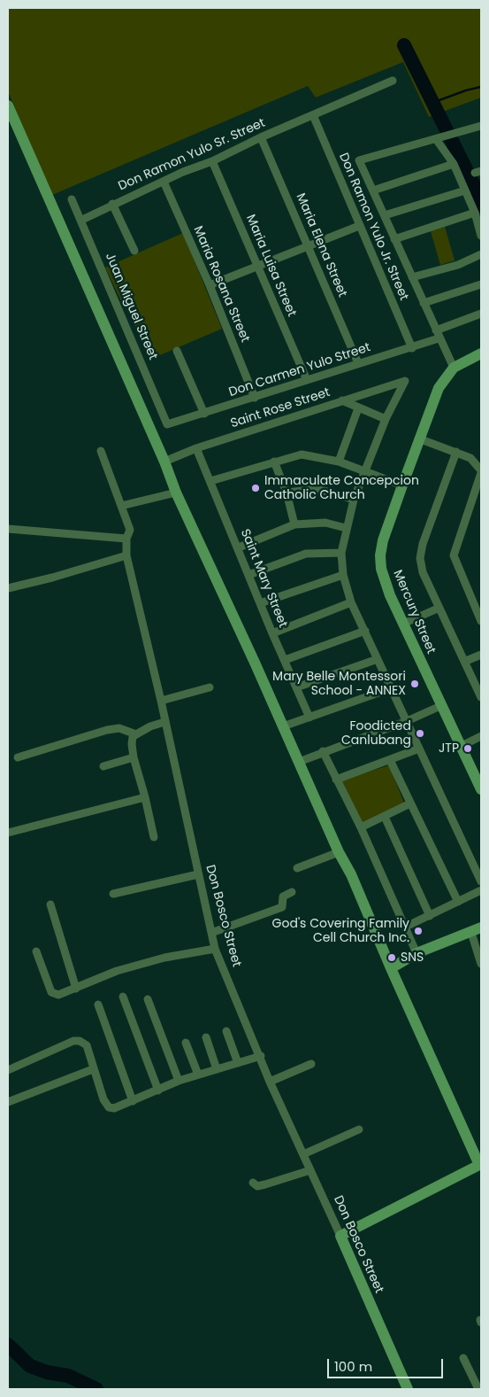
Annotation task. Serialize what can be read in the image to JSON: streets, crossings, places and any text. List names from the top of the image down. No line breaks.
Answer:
{"streets":{"street":["Don Ramon Yulo Sr. Street","Don Ramon Yulo Jr. Street","Maria Elena Street","Maria Luisa Street","Maria Rosana Street","Juan Miguel Street","Don Carmen Yulo Street","Saint Rose Street","Saint Mary Street","Mercury Street","Don Bosco Street"]},"crossings":[["Don Ramon Yulo Sr. Street","Don Ramon Yulo Jr. Street"],["Don Ramon Yulo Sr. Street","Maria Elena Street"],["Don Ramon Yulo Sr. Street","Maria Luisa Street"],["Don Ramon Yulo Sr. Street","Maria Rosana Street"],["Don Ramon Yulo Sr. Street","Juan Miguel Street"],["Don Ramon Yulo Jr. Street","Don Carmen Yulo Street"],["Maria Elena Street","Don Carmen Yulo Street"],["Maria Luisa Street","Don Carmen Yulo Street"],["Maria Rosana Street","Don Carmen Yulo Street"],["Juan Miguel Street","Don Carmen Yulo Street"],["Saint Rose Street","Saint Mary Street"]],"places":["Immaculate Concepcion Catholic Church","Mary Belle Montessori School - ANNEX","Foodicted Canlubang","JTP","God's Covering Family Cell Church Inc.","SNS"],"scale_bar":"100 m"}
